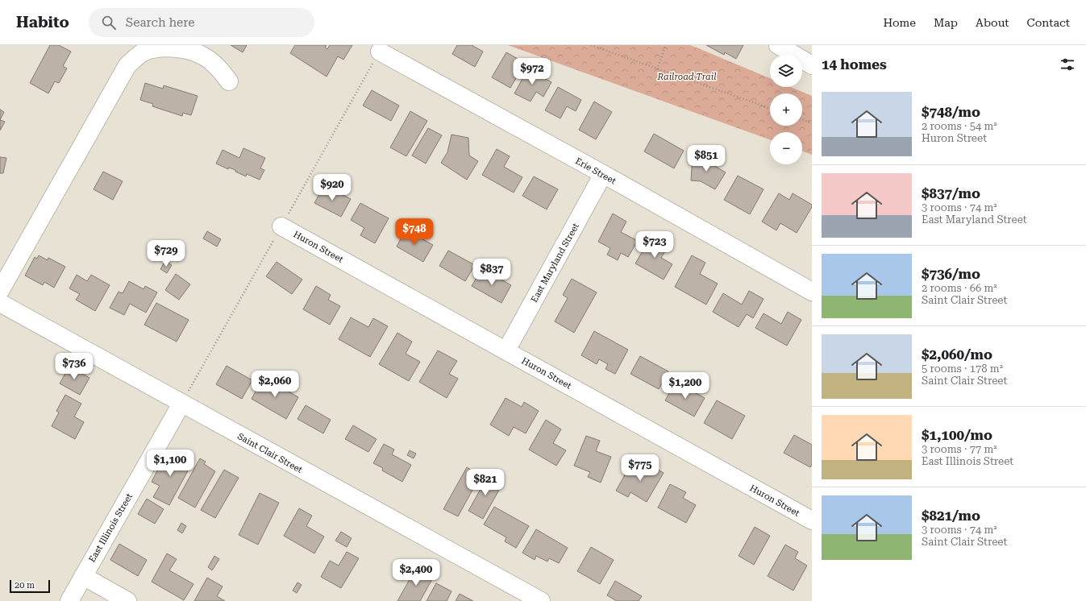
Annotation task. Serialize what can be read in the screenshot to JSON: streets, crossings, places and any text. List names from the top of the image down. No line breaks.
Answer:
{"streets":{"street":["Erie Street","Huron Street","East Maryland Street","Saint Clair Street","East Illinois Street"]},"crossings":[["Erie Street","East Maryland Street"],["Huron Street","East Maryland Street"],["Saint Clair Street","East Illinois Street"]],"parks":["Railroad Trail"],"scale_bar":"20 m","page":{"header":"Habito","search":"Search here","nav":["Home","Map","About","Contact"],"heading":"14 homes","map_buttons":["+","−"],"price":["$972","$851","$920","$748","$723","$729","$837","$736","$2,060","$1,200","$1,100","$775","$821","$2,400"],"list":[{"name":"$748/mo","note":"2 rooms · 54 m² · Huron Street"},{"name":"$837/mo","note":"3 rooms · 74 m² · East Maryland Street"},{"name":"$736/mo","note":"2 rooms · 66 m² · Saint Clair Street"},{"name":"$2,060/mo","note":"5 rooms · 178 m² · Saint Clair Street"},{"name":"$1,100/mo","note":"3 rooms · 77 m² · East Illinois Street"},{"name":"$821/mo","note":"3 rooms · 74 m² · Saint Clair Street"}],"scale":"20 m"}}
